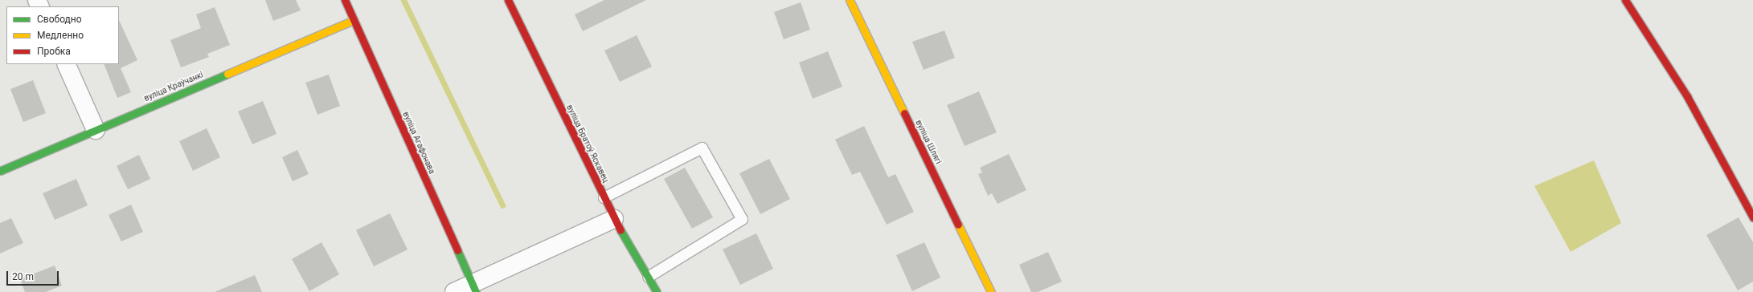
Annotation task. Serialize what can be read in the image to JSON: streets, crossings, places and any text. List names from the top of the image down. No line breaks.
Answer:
{"streets":{"street":["вуліца Краўчанкі","вуліца Шлягі","вуліца Агафонава","вуліца Братоў Яскавец"]},"crossings":[["вуліца Краўчанкі","вуліца Агафонава"]],"legend":["Свободно","Медленно","Пробка"],"scale_bar":"20 m"}
